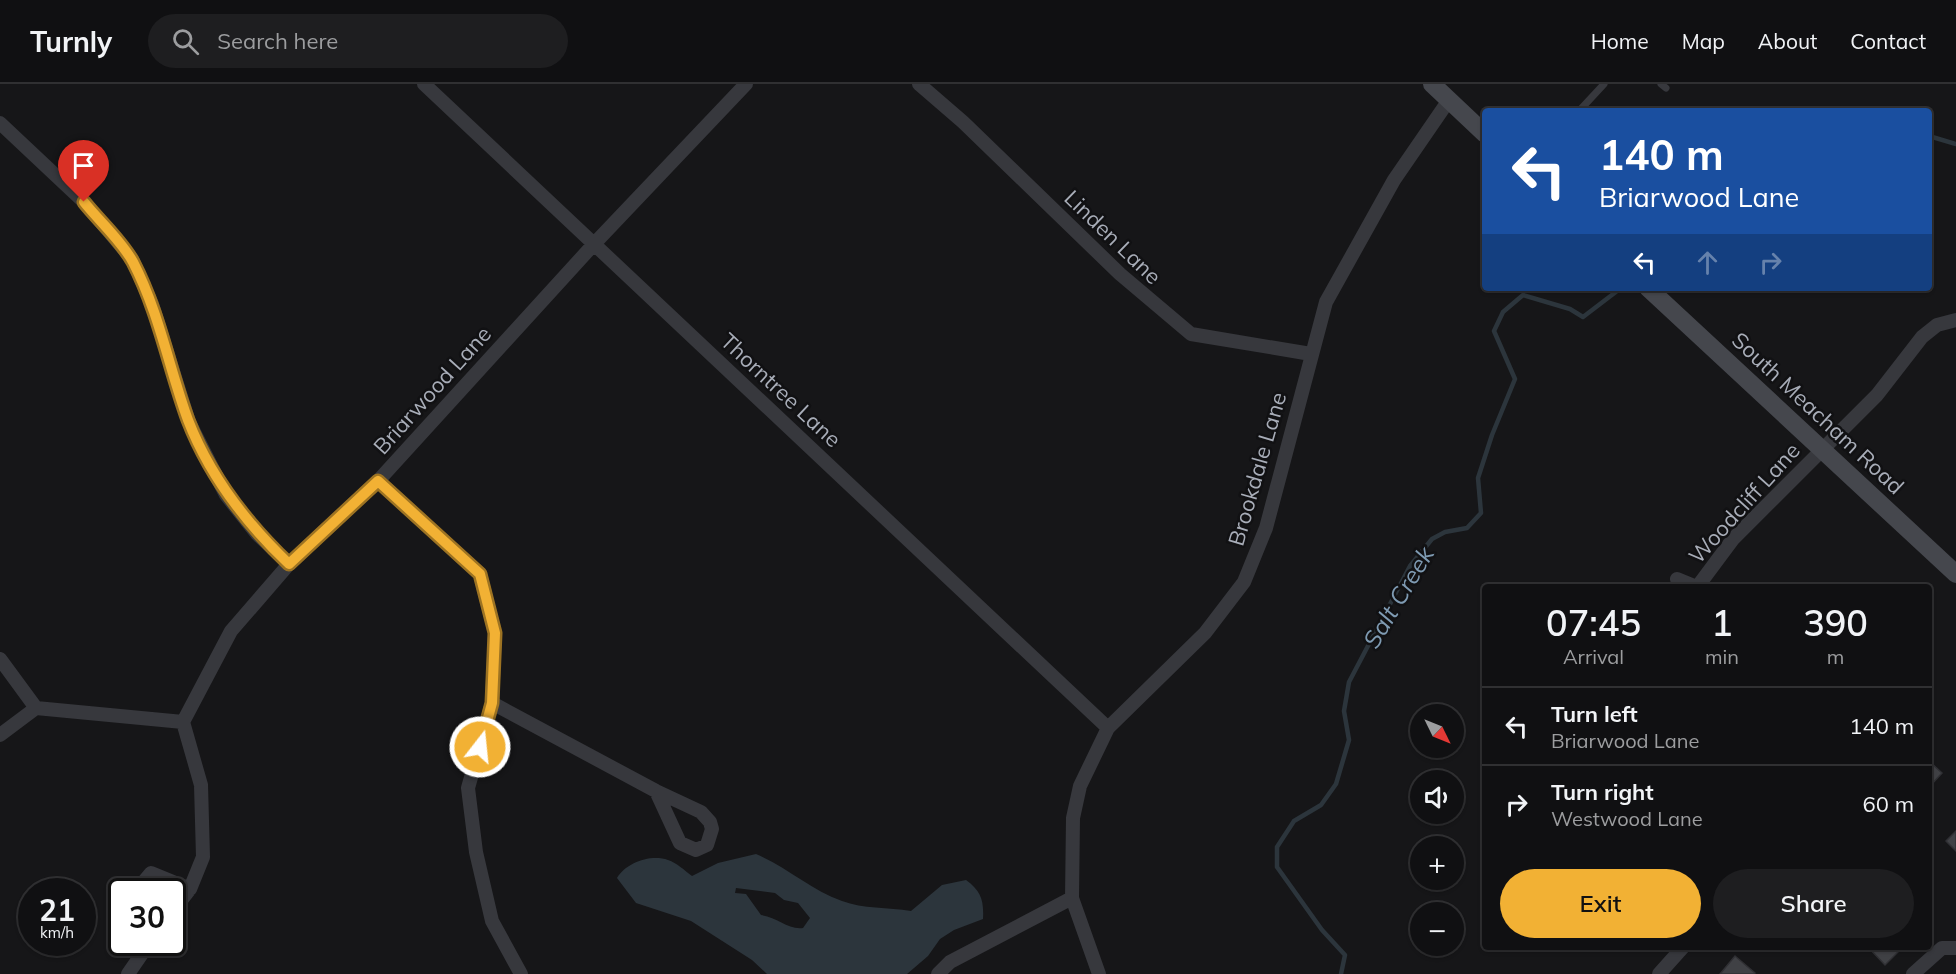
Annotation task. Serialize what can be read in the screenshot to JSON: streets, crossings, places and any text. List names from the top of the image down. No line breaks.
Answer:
{"streets":{"main road":["South Meacham Road"],"street":["Linden Lane","Briarwood Lane","Thorntree Lane","Brookdale Lane","Woodcliff Lane"]},"crossings":[["Linden Lane","Brookdale Lane"],["Briarwood Lane","Thorntree Lane"],["Thorntree Lane","Brookdale Lane"],["South Meacham Road","Woodcliff Lane"]],"water":["Salt Creek"],"north":"bottom right","page":{"header":"Turnly","search":"Search here","nav":["Home","Map","About","Contact"],"turn":["140 m","Briarwood Lane"],"eta":["07:45","Arrival","1","min","390","m"],"list":[{"name":"Turn left","note":"Briarwood Lane","value":"140 m"},{"name":"Turn right","note":"Westwood Lane","value":"60 m"}],"map_buttons":["+","−"],"buttons":["Exit","Share"],"speed":"21 km/h","limit":"30"}}
